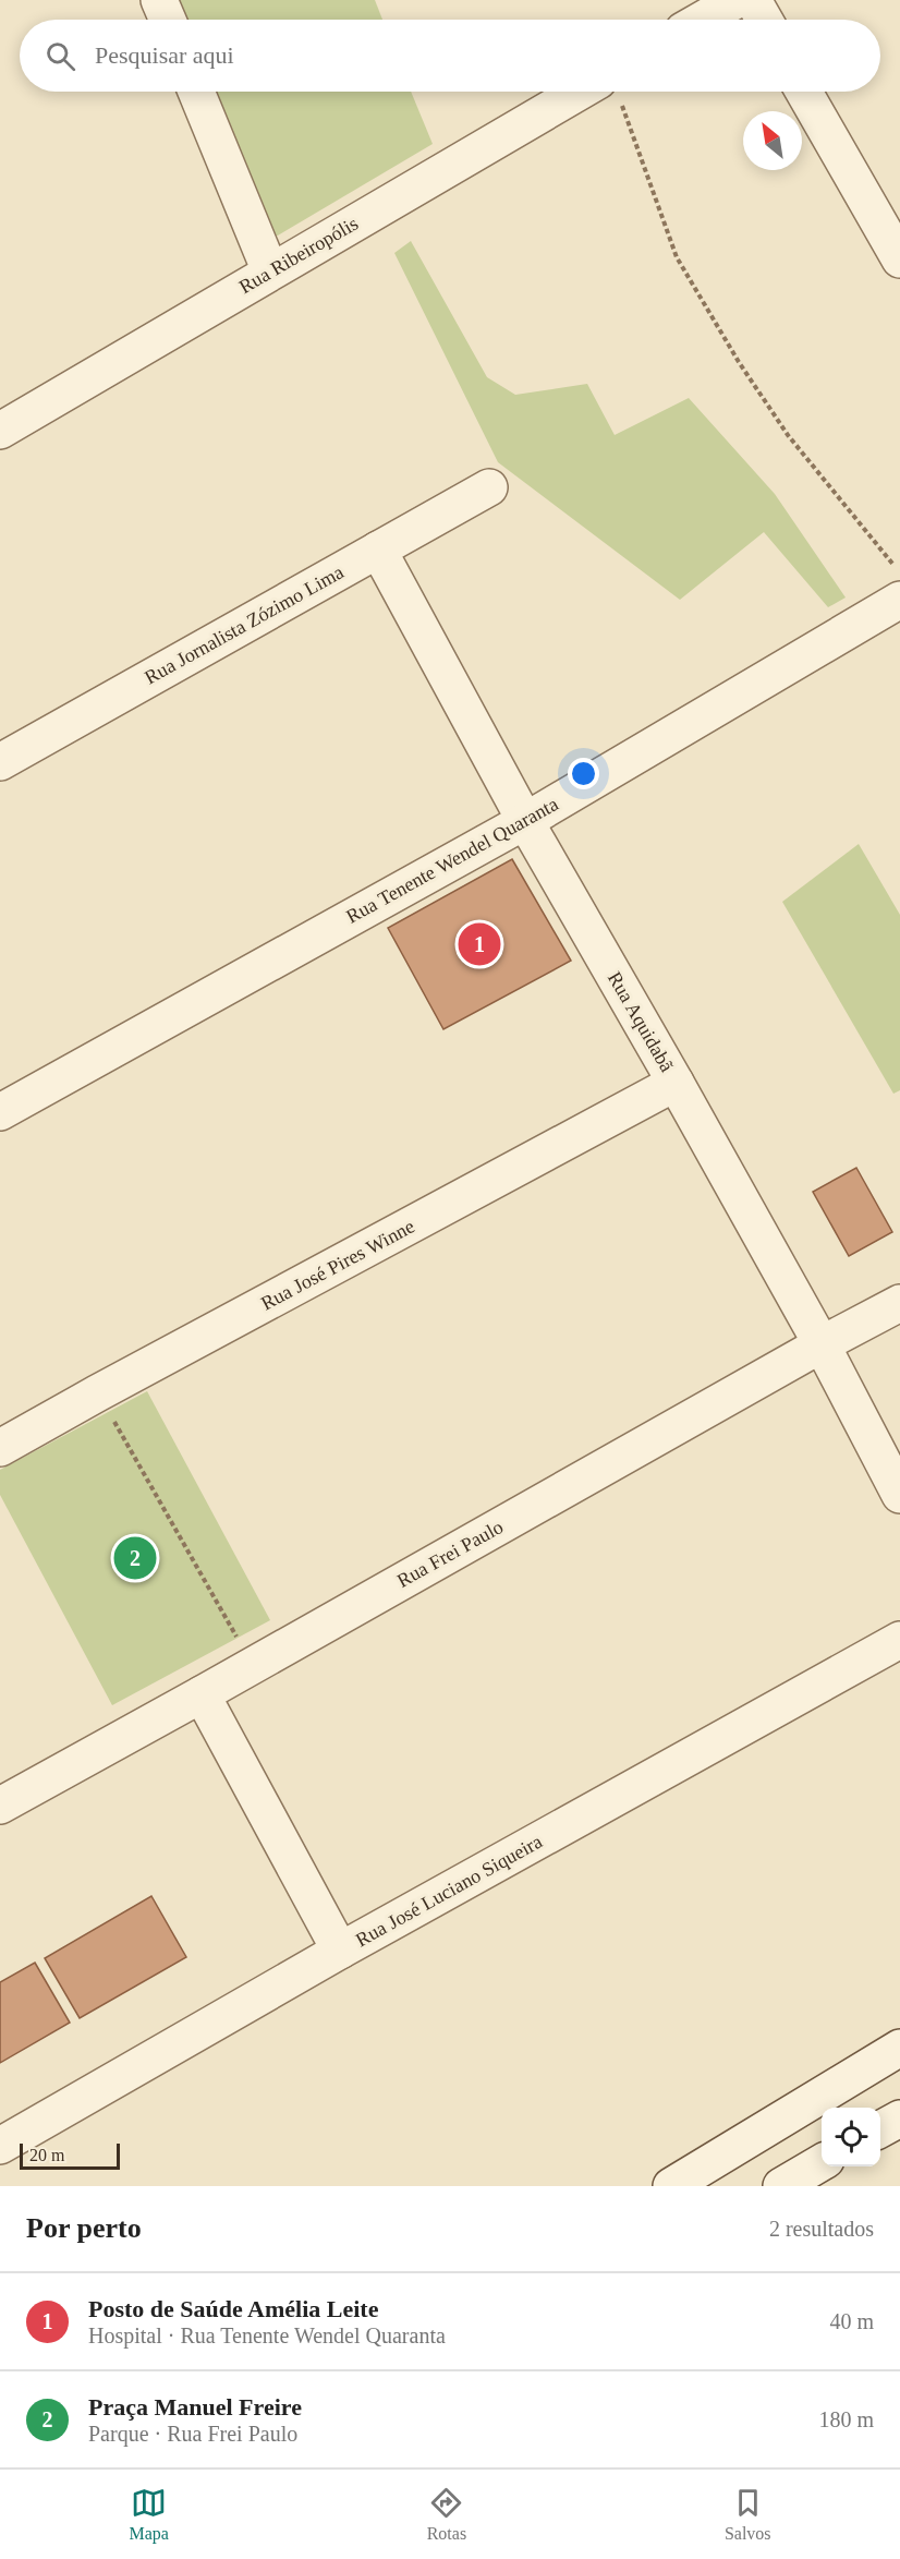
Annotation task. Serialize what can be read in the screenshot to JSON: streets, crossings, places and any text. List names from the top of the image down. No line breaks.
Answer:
{"streets":{"street":["Rua Ribeiropólis","Rua Jornalista Zózimo Lima","Rua Tenente Wendel Quaranta","Rua Aquidabã","Rua José Pires Winne","Rua Frei Paulo","Rua José Luciano Siqueira"]},"crossings":[["Rua Jornalista Zózimo Lima","Rua Aquidabã"],["Rua Tenente Wendel Quaranta","Rua Aquidabã"],["Rua Aquidabã","Rua José Pires Winne"],["Rua Aquidabã","Rua Frei Paulo"]],"scale_bar":"20 m","north":"top left","page":{"search":"Pesquisar aqui","pins":["1","2"],"scale":"20 m","heading":["Por perto","2 resultados"],"list":[{"mark":"1","name":"Posto de Saúde Amélia Leite","note":"Hospital · Rua Tenente Wendel Quaranta","value":"40 m"},{"mark":"2","name":"Praça Manuel Freire","note":"Parque · Rua Frei Paulo","value":"180 m"}],"nav":["Mapa","Rotas","Salvos"]}}
